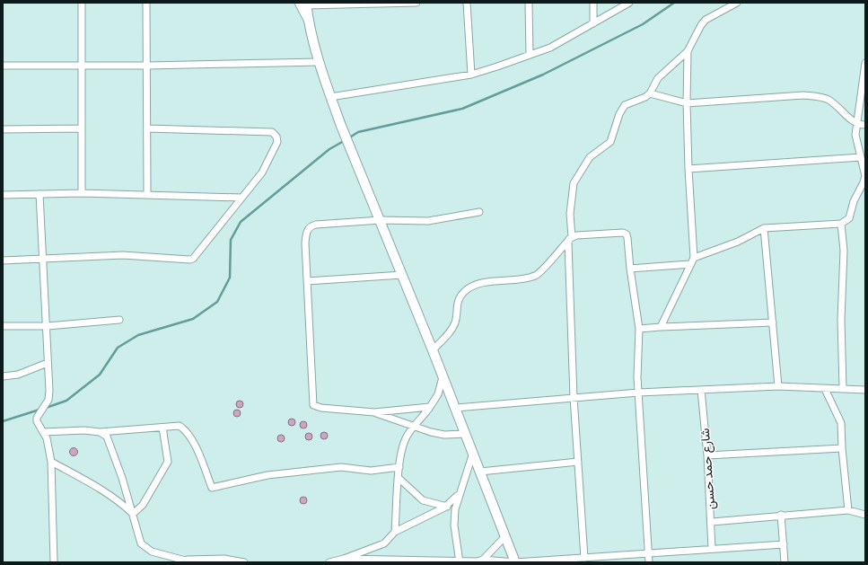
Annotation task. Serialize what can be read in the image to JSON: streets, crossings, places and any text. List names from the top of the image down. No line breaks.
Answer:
{"streets":{"street":["شارع حمد حسن"]}}
